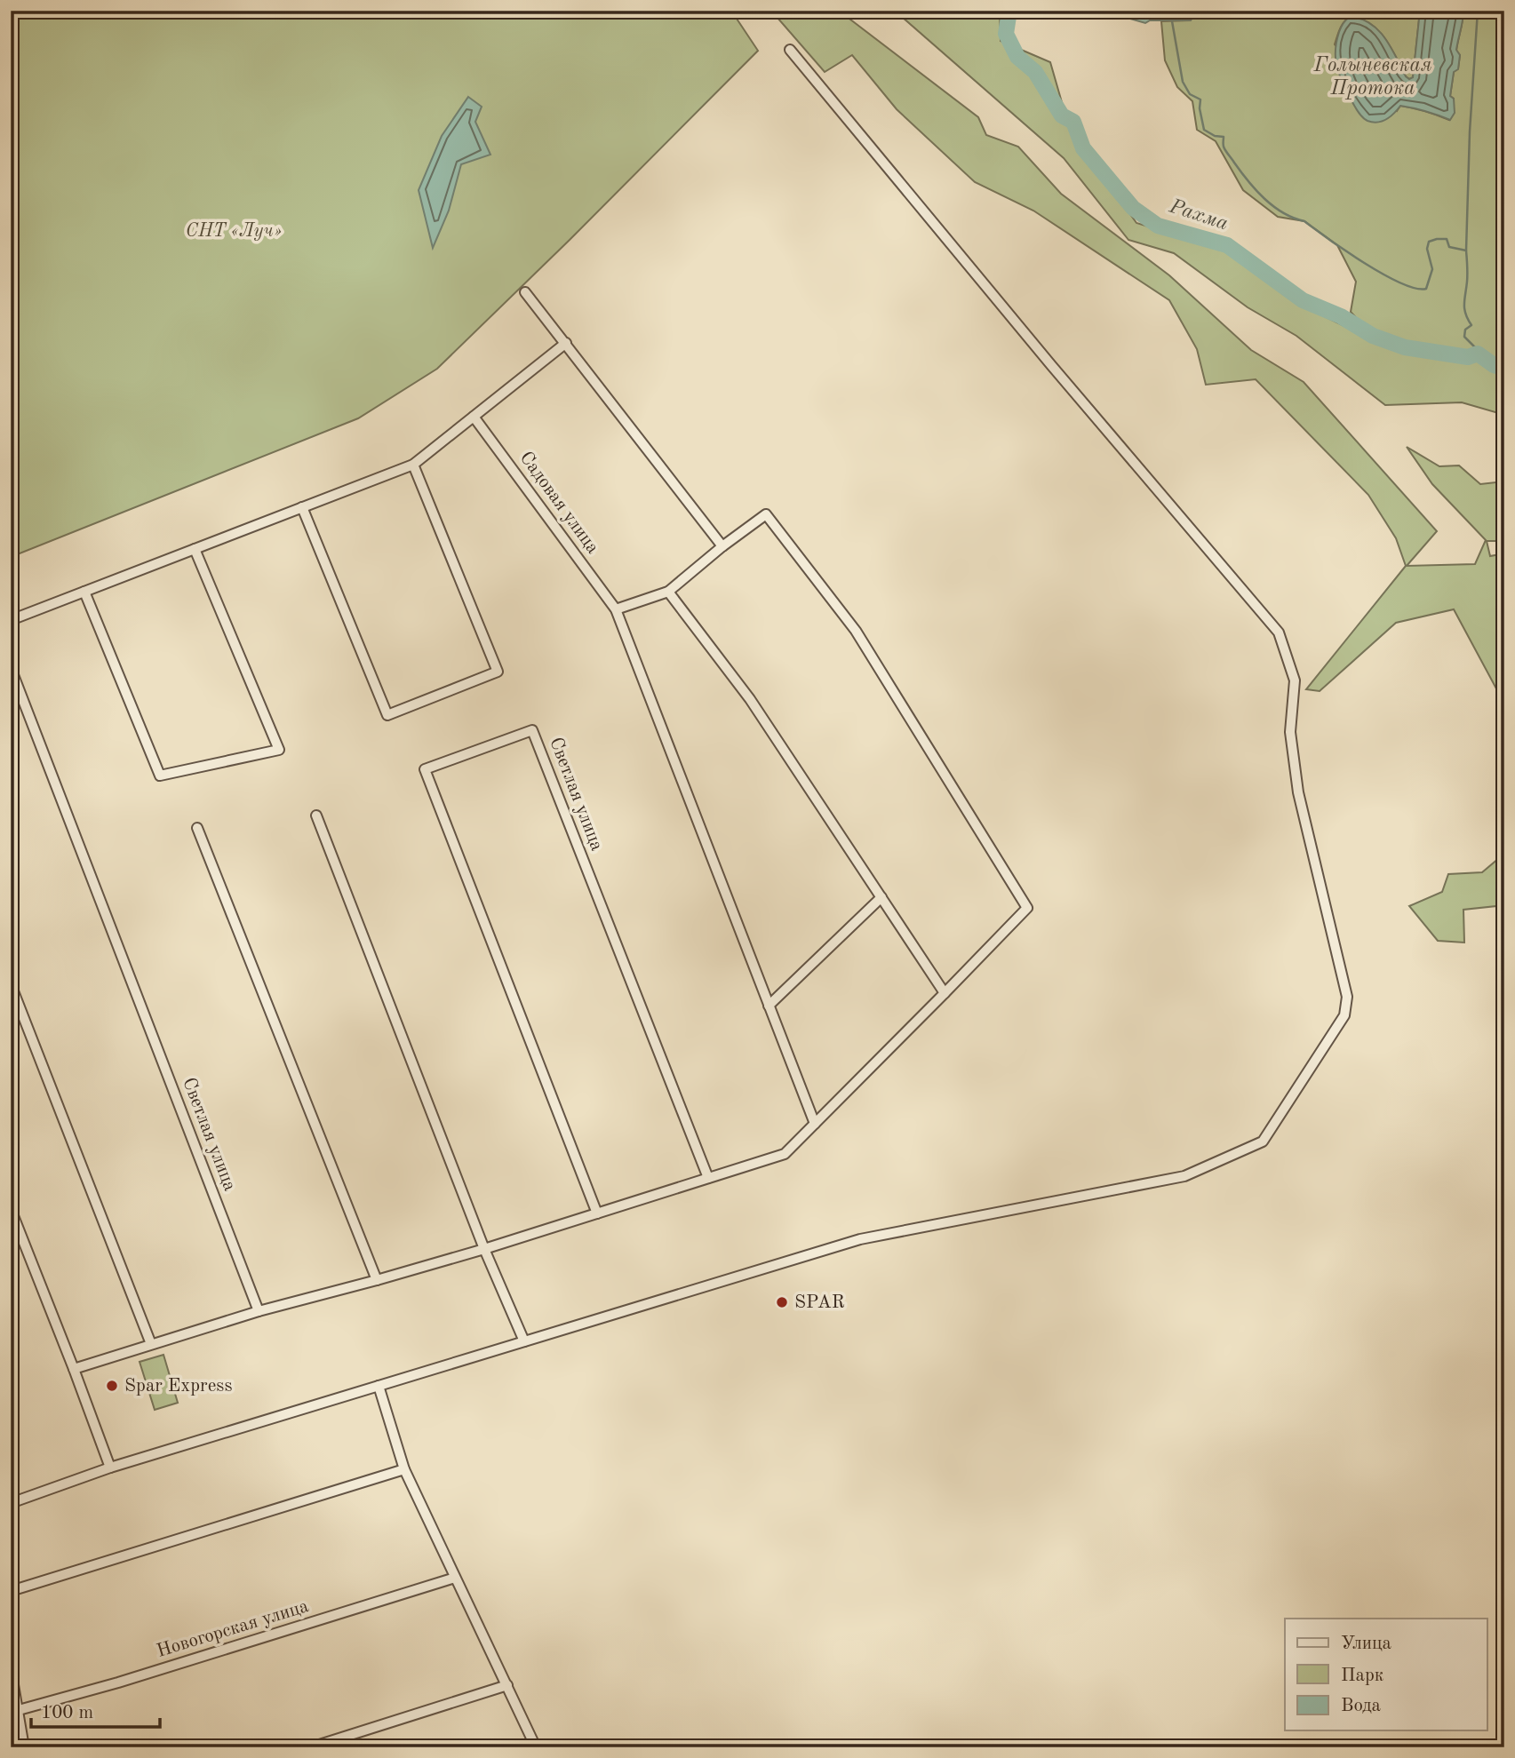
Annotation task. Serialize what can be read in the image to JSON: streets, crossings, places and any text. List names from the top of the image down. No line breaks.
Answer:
{"streets":{"street":["Садовая улица","Светлая улица","Новогорская улица"]},"water":["Голыневская Протока","Рахма"],"parks":["СНТ «Луч»"],"places":["SPAR","Spar Express"],"legend":["Улица","Парк","Вода"],"scale_bar":"100 m"}
